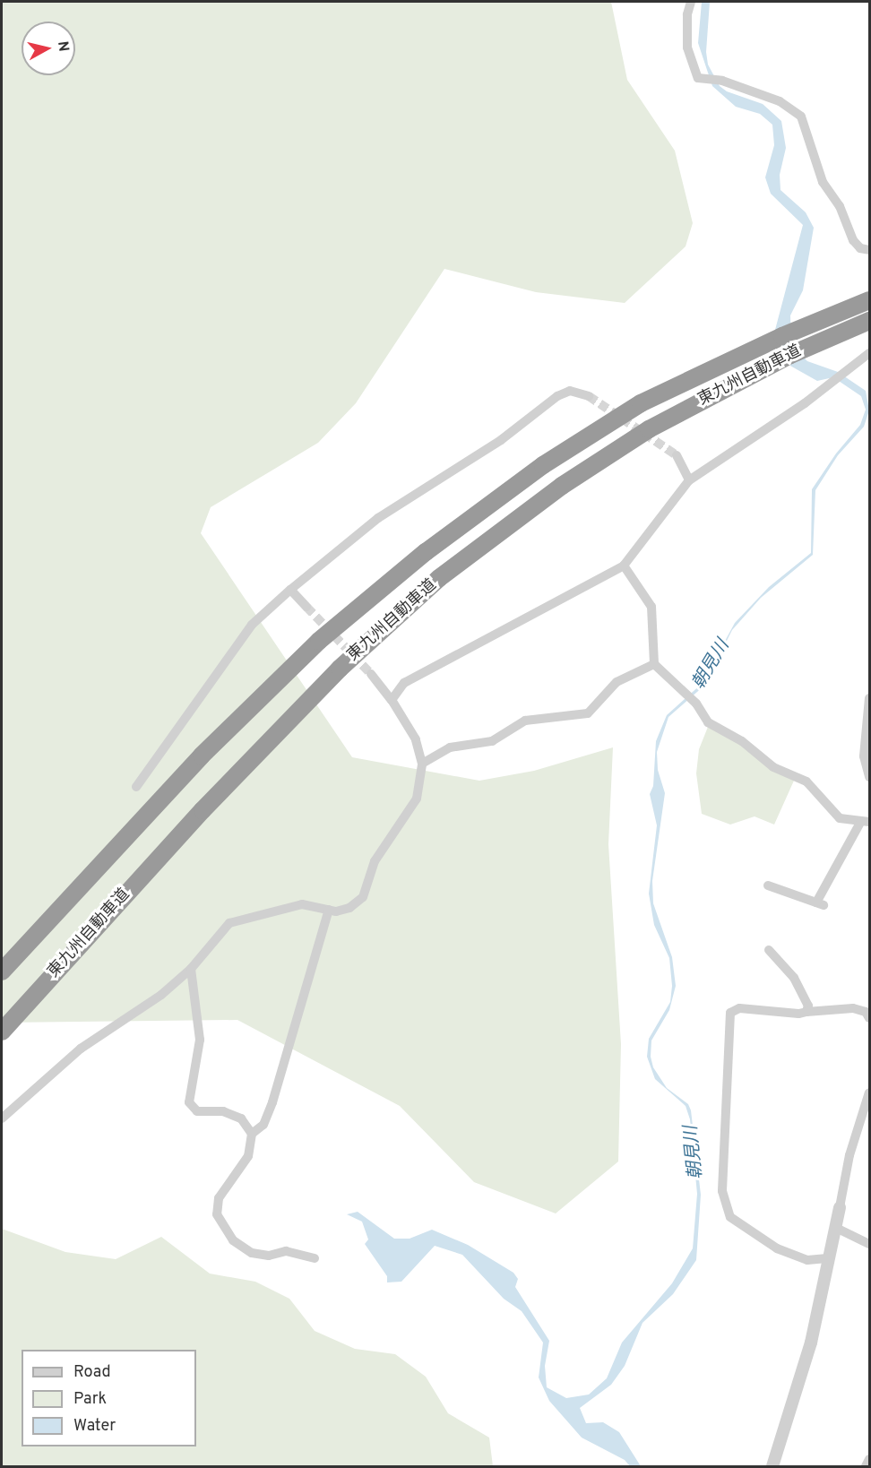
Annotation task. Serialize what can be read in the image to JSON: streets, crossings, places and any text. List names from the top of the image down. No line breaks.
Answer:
{"streets":{"highway":["東九州自動車道"]},"water":["朝見川"],"legend":["Road","Park","Water"],"north":"right"}
